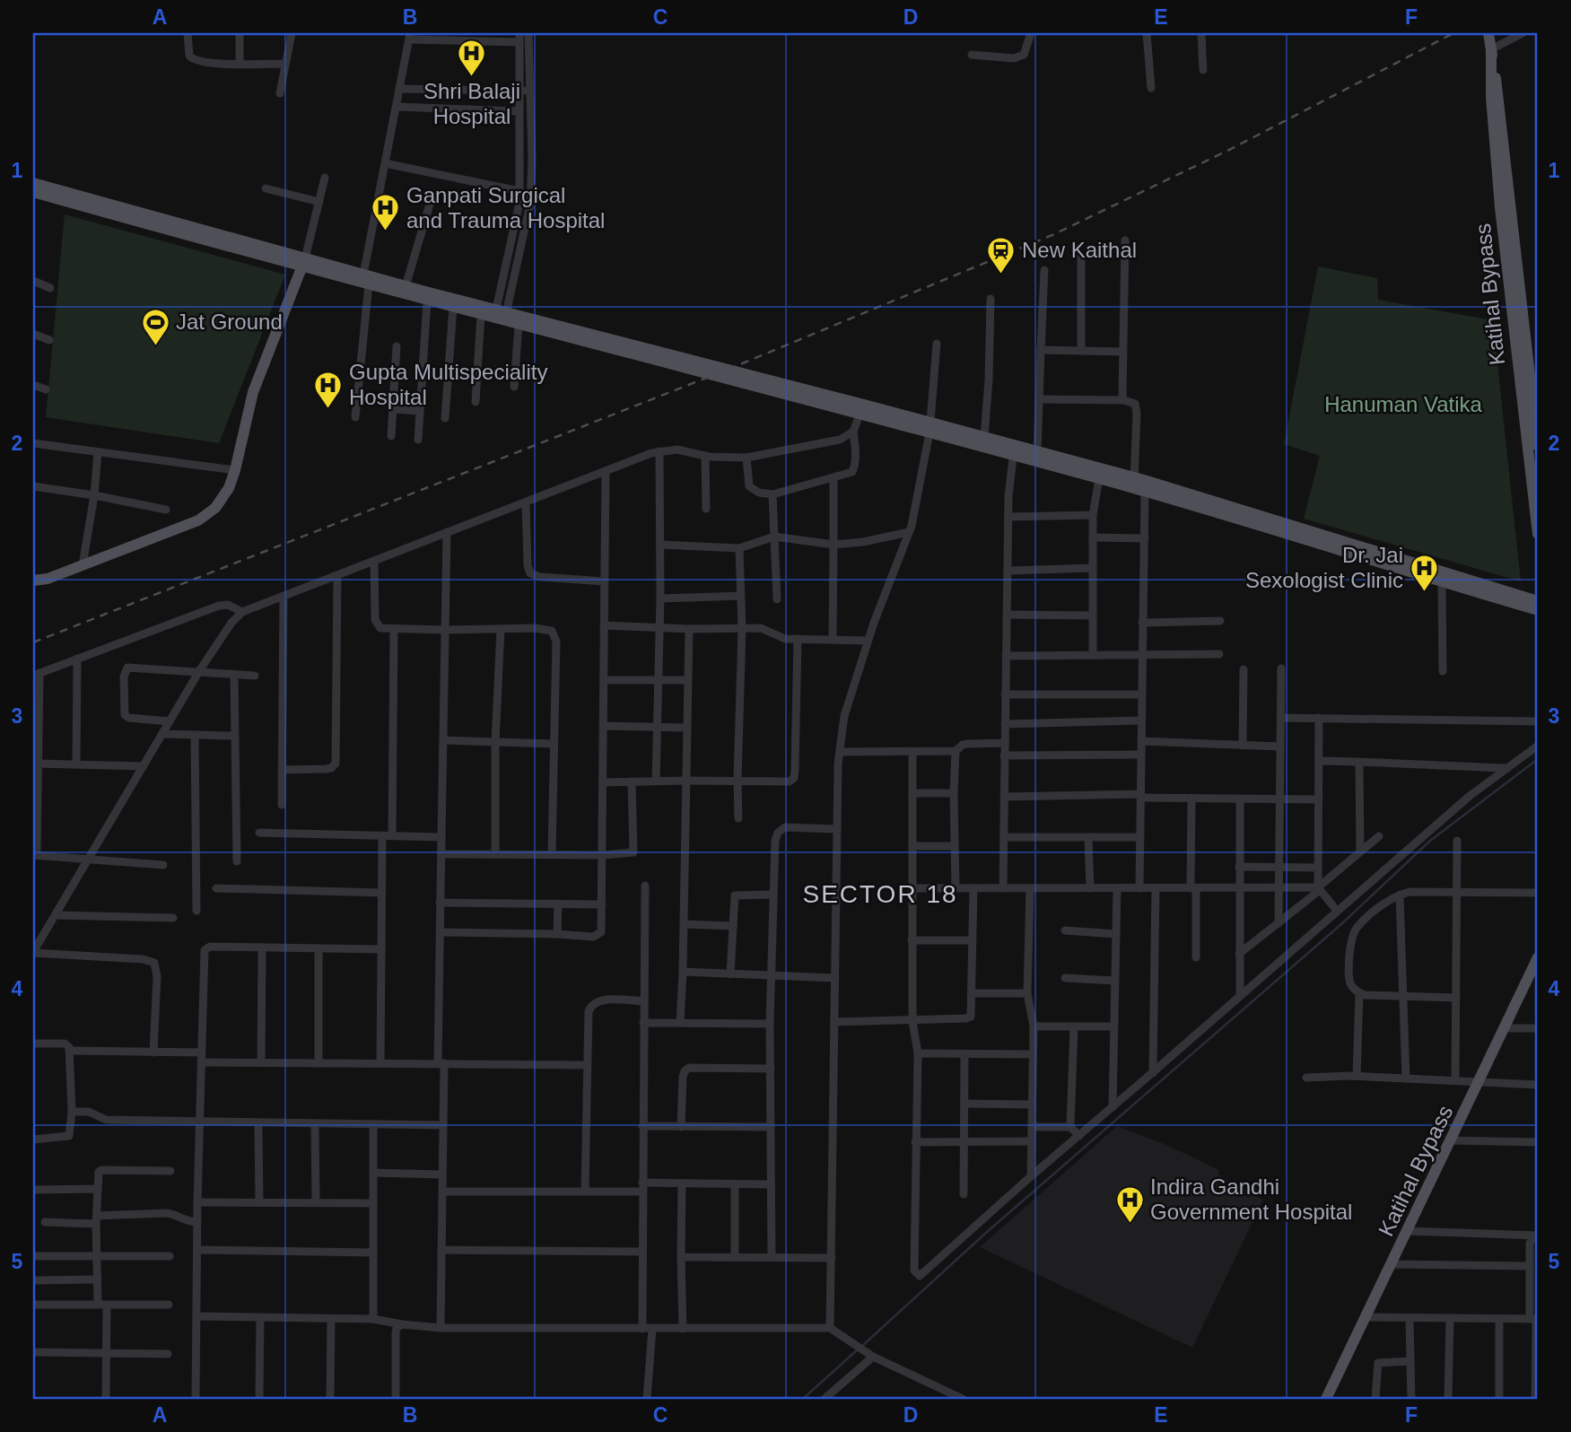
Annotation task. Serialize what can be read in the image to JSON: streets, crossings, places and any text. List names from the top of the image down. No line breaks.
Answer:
{"streets":{"main road":["Katihal Bypass"]},"districts":["SECTOR 18"],"parks":["Hanuman Vatika"],"places":{"hospital":["Shri Balaji Hospital","Ganpati Surgical and Trauma Hospital","Gupta Multispeciality Hospital","Dr. Jai Sexologist Clinic","Indira Gandhi Government Hospital"],"station":["New Kaithal"],"sports":["Jat Ground"]},"grid":{"columns":["A","B","C","D","E","F"],"rows":["1","2","3","4","5"]}}
